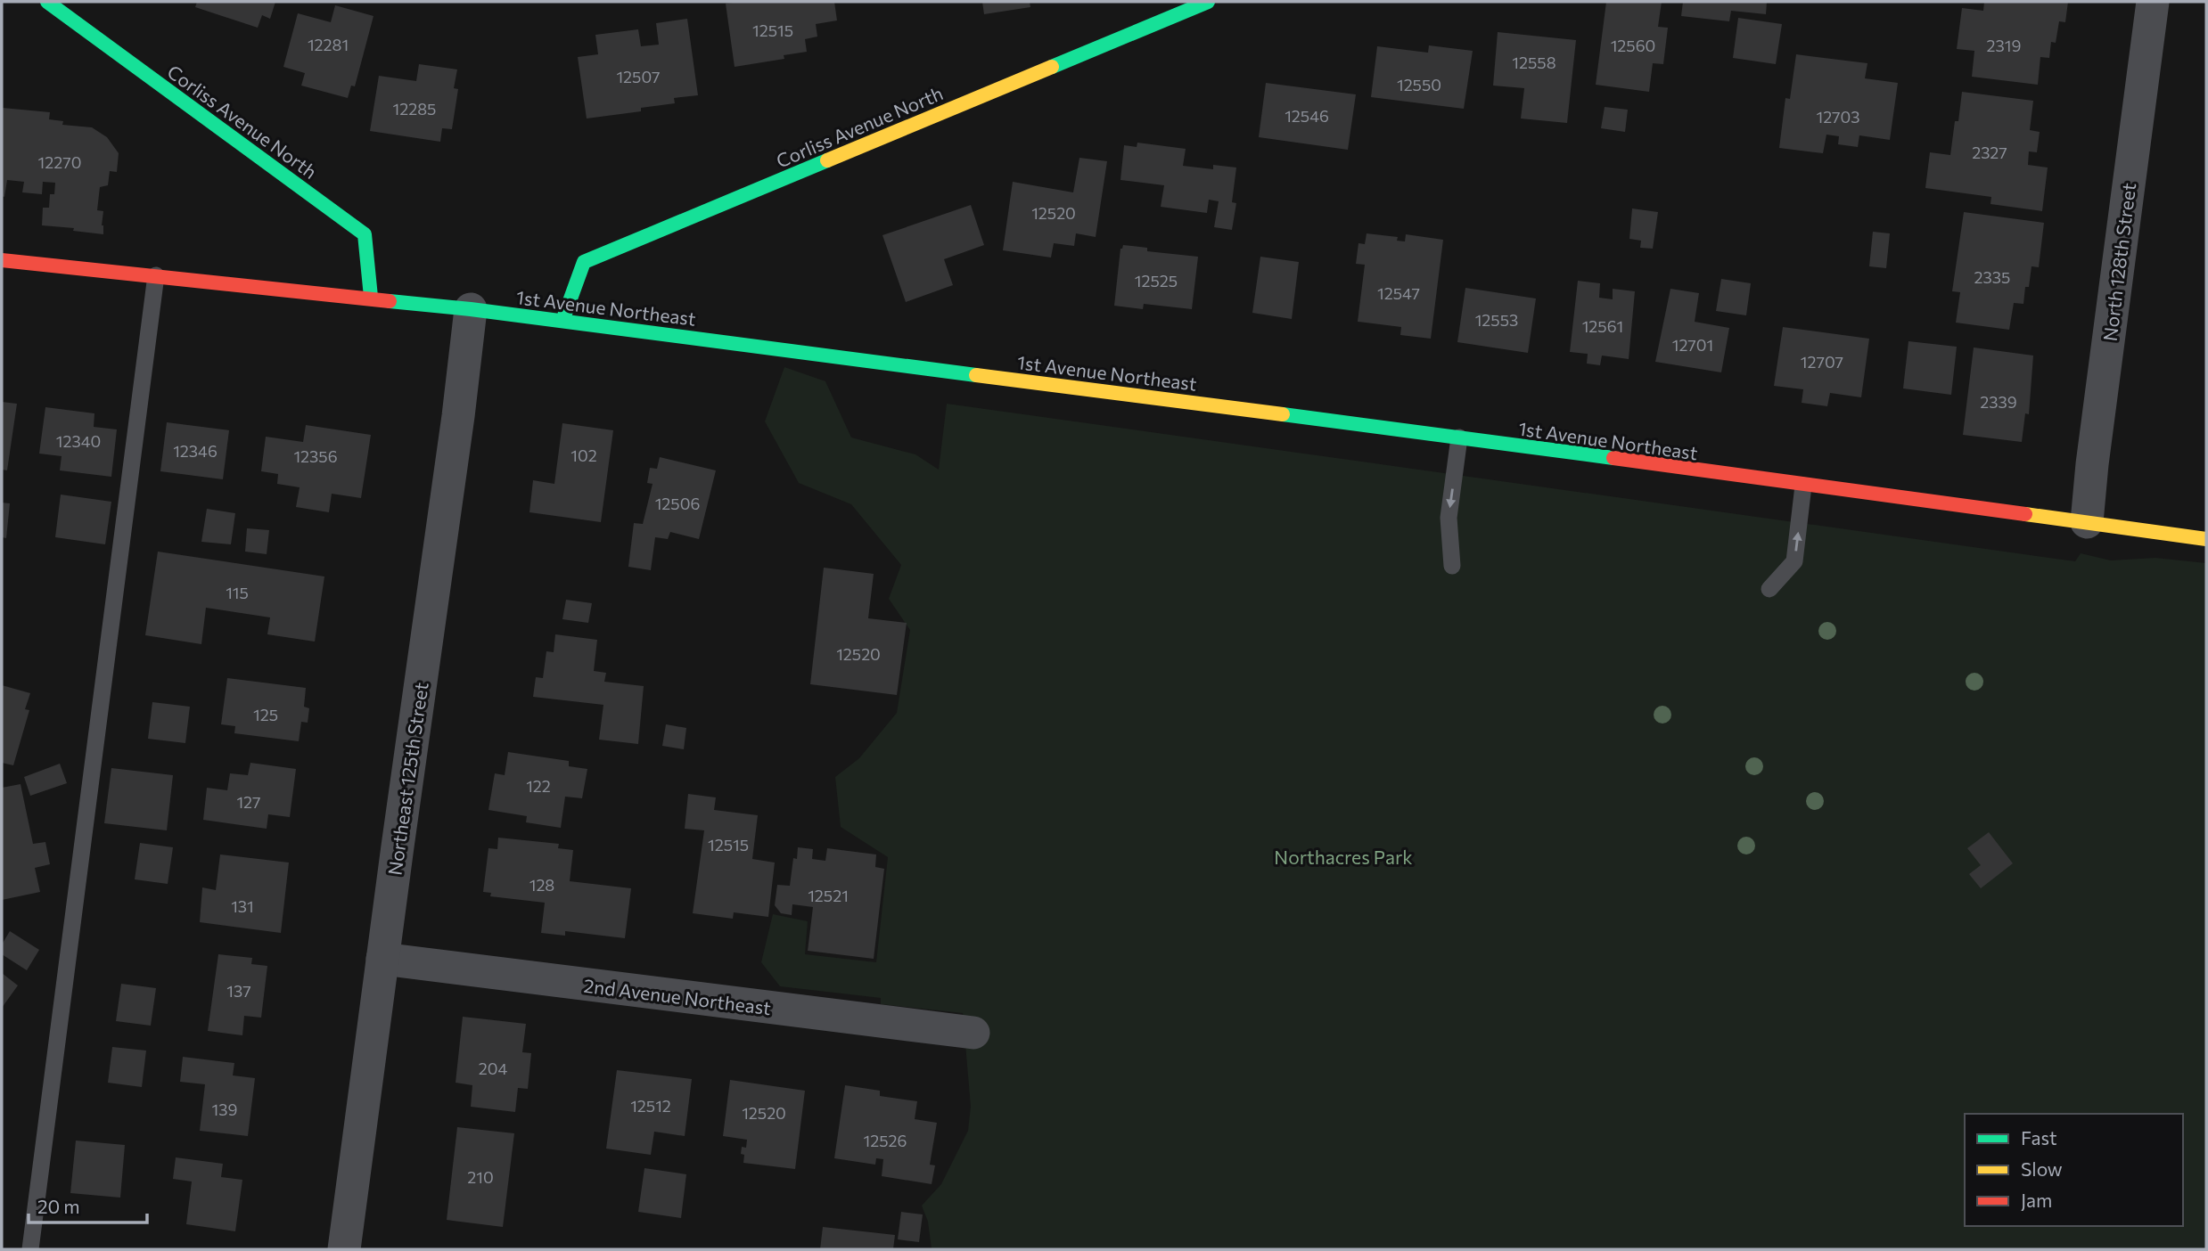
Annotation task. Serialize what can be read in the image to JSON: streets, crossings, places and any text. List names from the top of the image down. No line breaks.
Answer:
{"streets":{"street":["Corliss Avenue North","North 128th Street","1st Avenue Northeast","Northeast 125th Street","2nd Avenue Northeast"]},"crossings":[["Corliss Avenue North","1st Avenue Northeast"],["North 128th Street","1st Avenue Northeast"],["1st Avenue Northeast","Northeast 125th Street"],["Northeast 125th Street","2nd Avenue Northeast"]],"parks":["Northacres Park"],"house_numbers":["12515","12281","12560","2319","12558","12507","12550","12285","12546","12703","2327","12270","12520","2335","12525","12547","12553","12561","12701","12707","2339","12340","12346","102","12356","12506","115","12520","125","122","127","12515","128","12521","131","137","204","12512","139","12520","12526","210"],"legend":["Fast","Slow","Jam"],"scale_bar":"20 m"}
